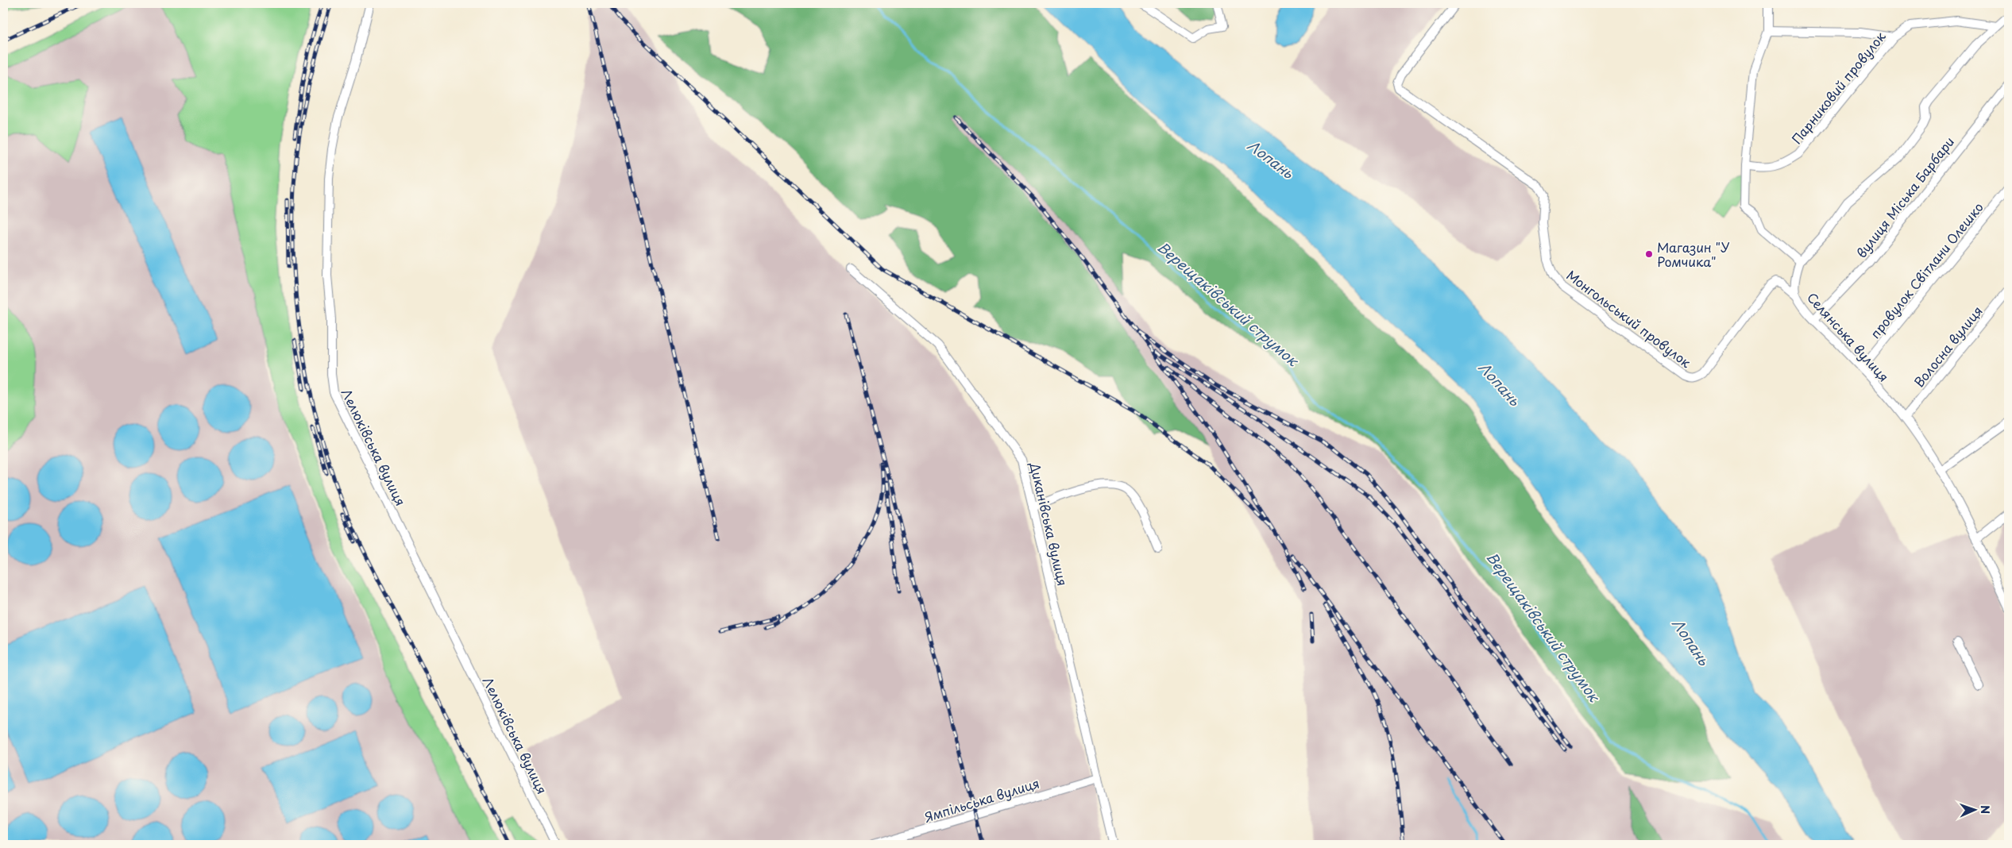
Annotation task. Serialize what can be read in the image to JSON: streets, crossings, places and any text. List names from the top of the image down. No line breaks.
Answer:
{"streets":{"street":["Парниковий провулок","вулиця Міська Барбари","провулок Світлани Олешко","Монгольський провулок","Селянська вулиця","Волосна вулиця","Лелюківська вулиця","Диканівська вулиця","Ямпільська вулиця"]},"crossings":[["вулиця Міська Барбари","Селянська вулиця"],["провулок Світлани Олешко","Селянська вулиця"],["Монгольський провулок","Селянська вулиця"],["Селянська вулиця","Волосна вулиця"],["Диканівська вулиця","Ямпільська вулиця"]],"water":["Лопань","Верещаківський струмок"],"places":["Магазин \"У Ромчика\""],"north":"right"}
